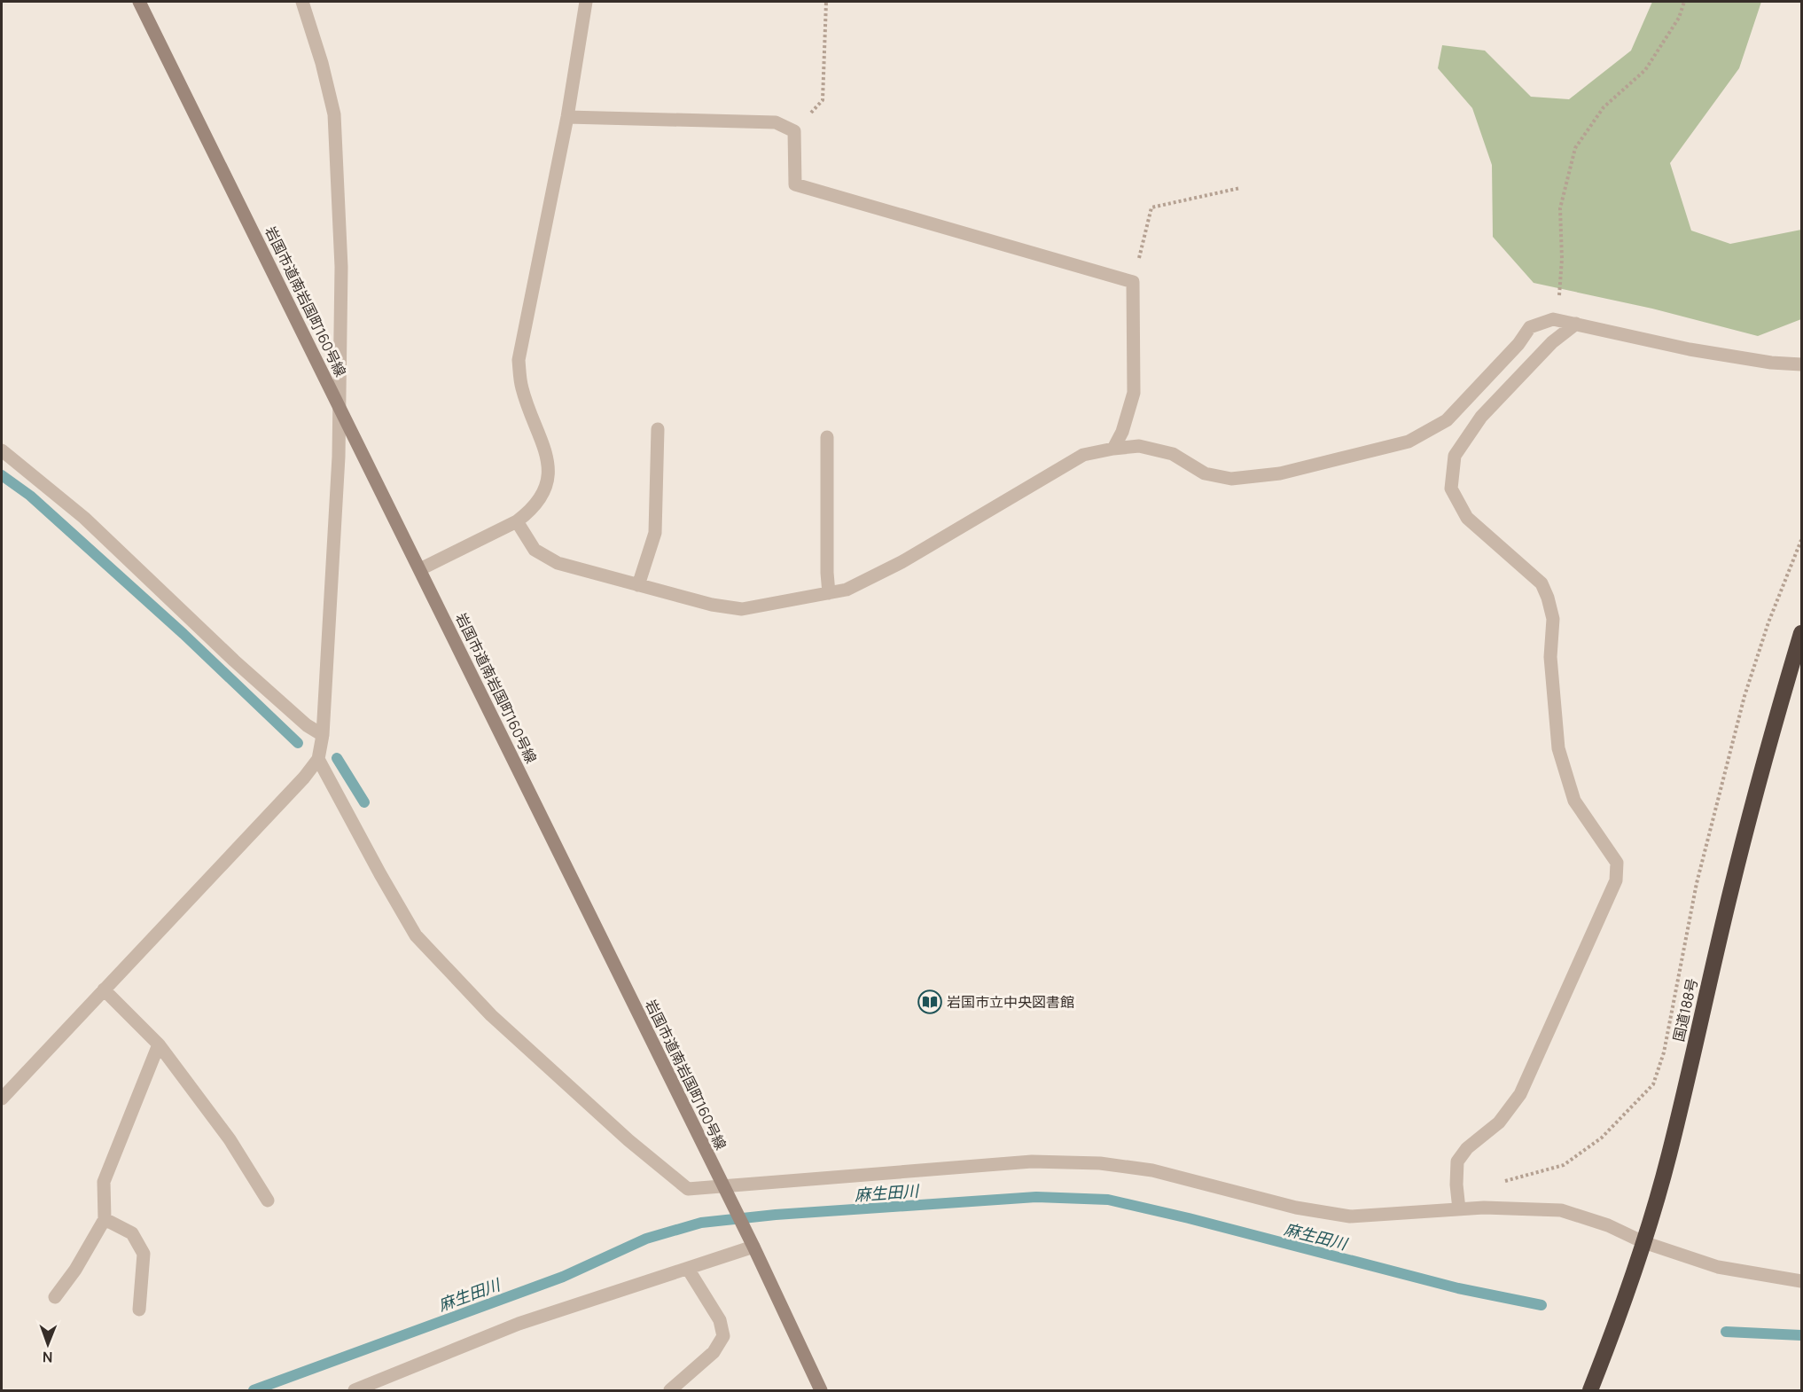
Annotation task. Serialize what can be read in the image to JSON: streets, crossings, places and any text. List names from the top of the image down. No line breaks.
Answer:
{"streets":{"highway":["国道188号"],"street":["岩国市道南岩国町160号線"]},"water":["麻生田川"],"places":{"library":["岩国市立中央図書館"]},"north":"bottom"}
